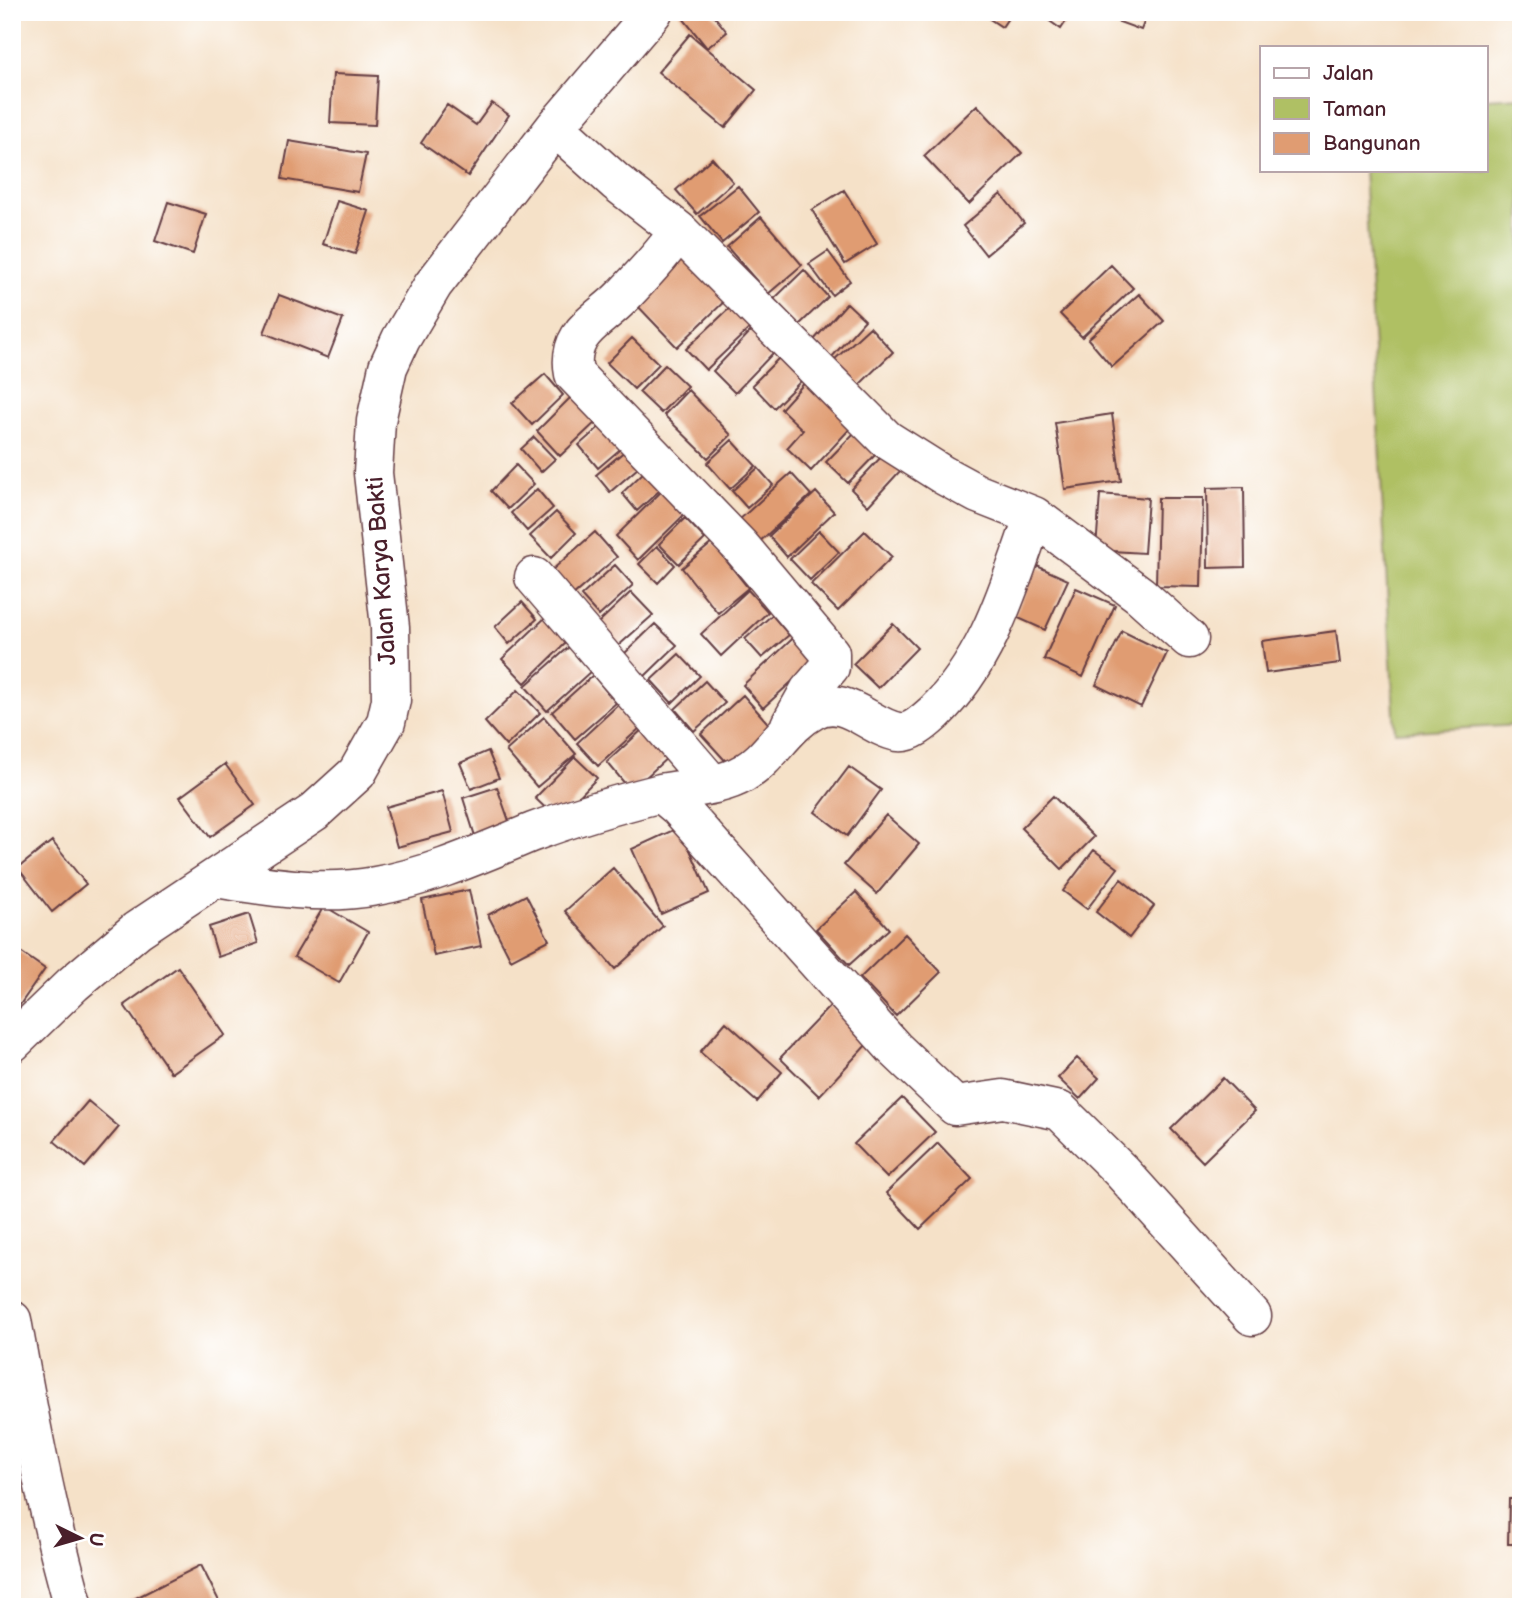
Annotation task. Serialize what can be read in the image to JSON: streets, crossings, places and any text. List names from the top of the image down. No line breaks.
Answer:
{"streets":{"street":["Jalan Karya Bakti"]},"legend":["Jalan","Taman","Bangunan"],"north":"right"}
